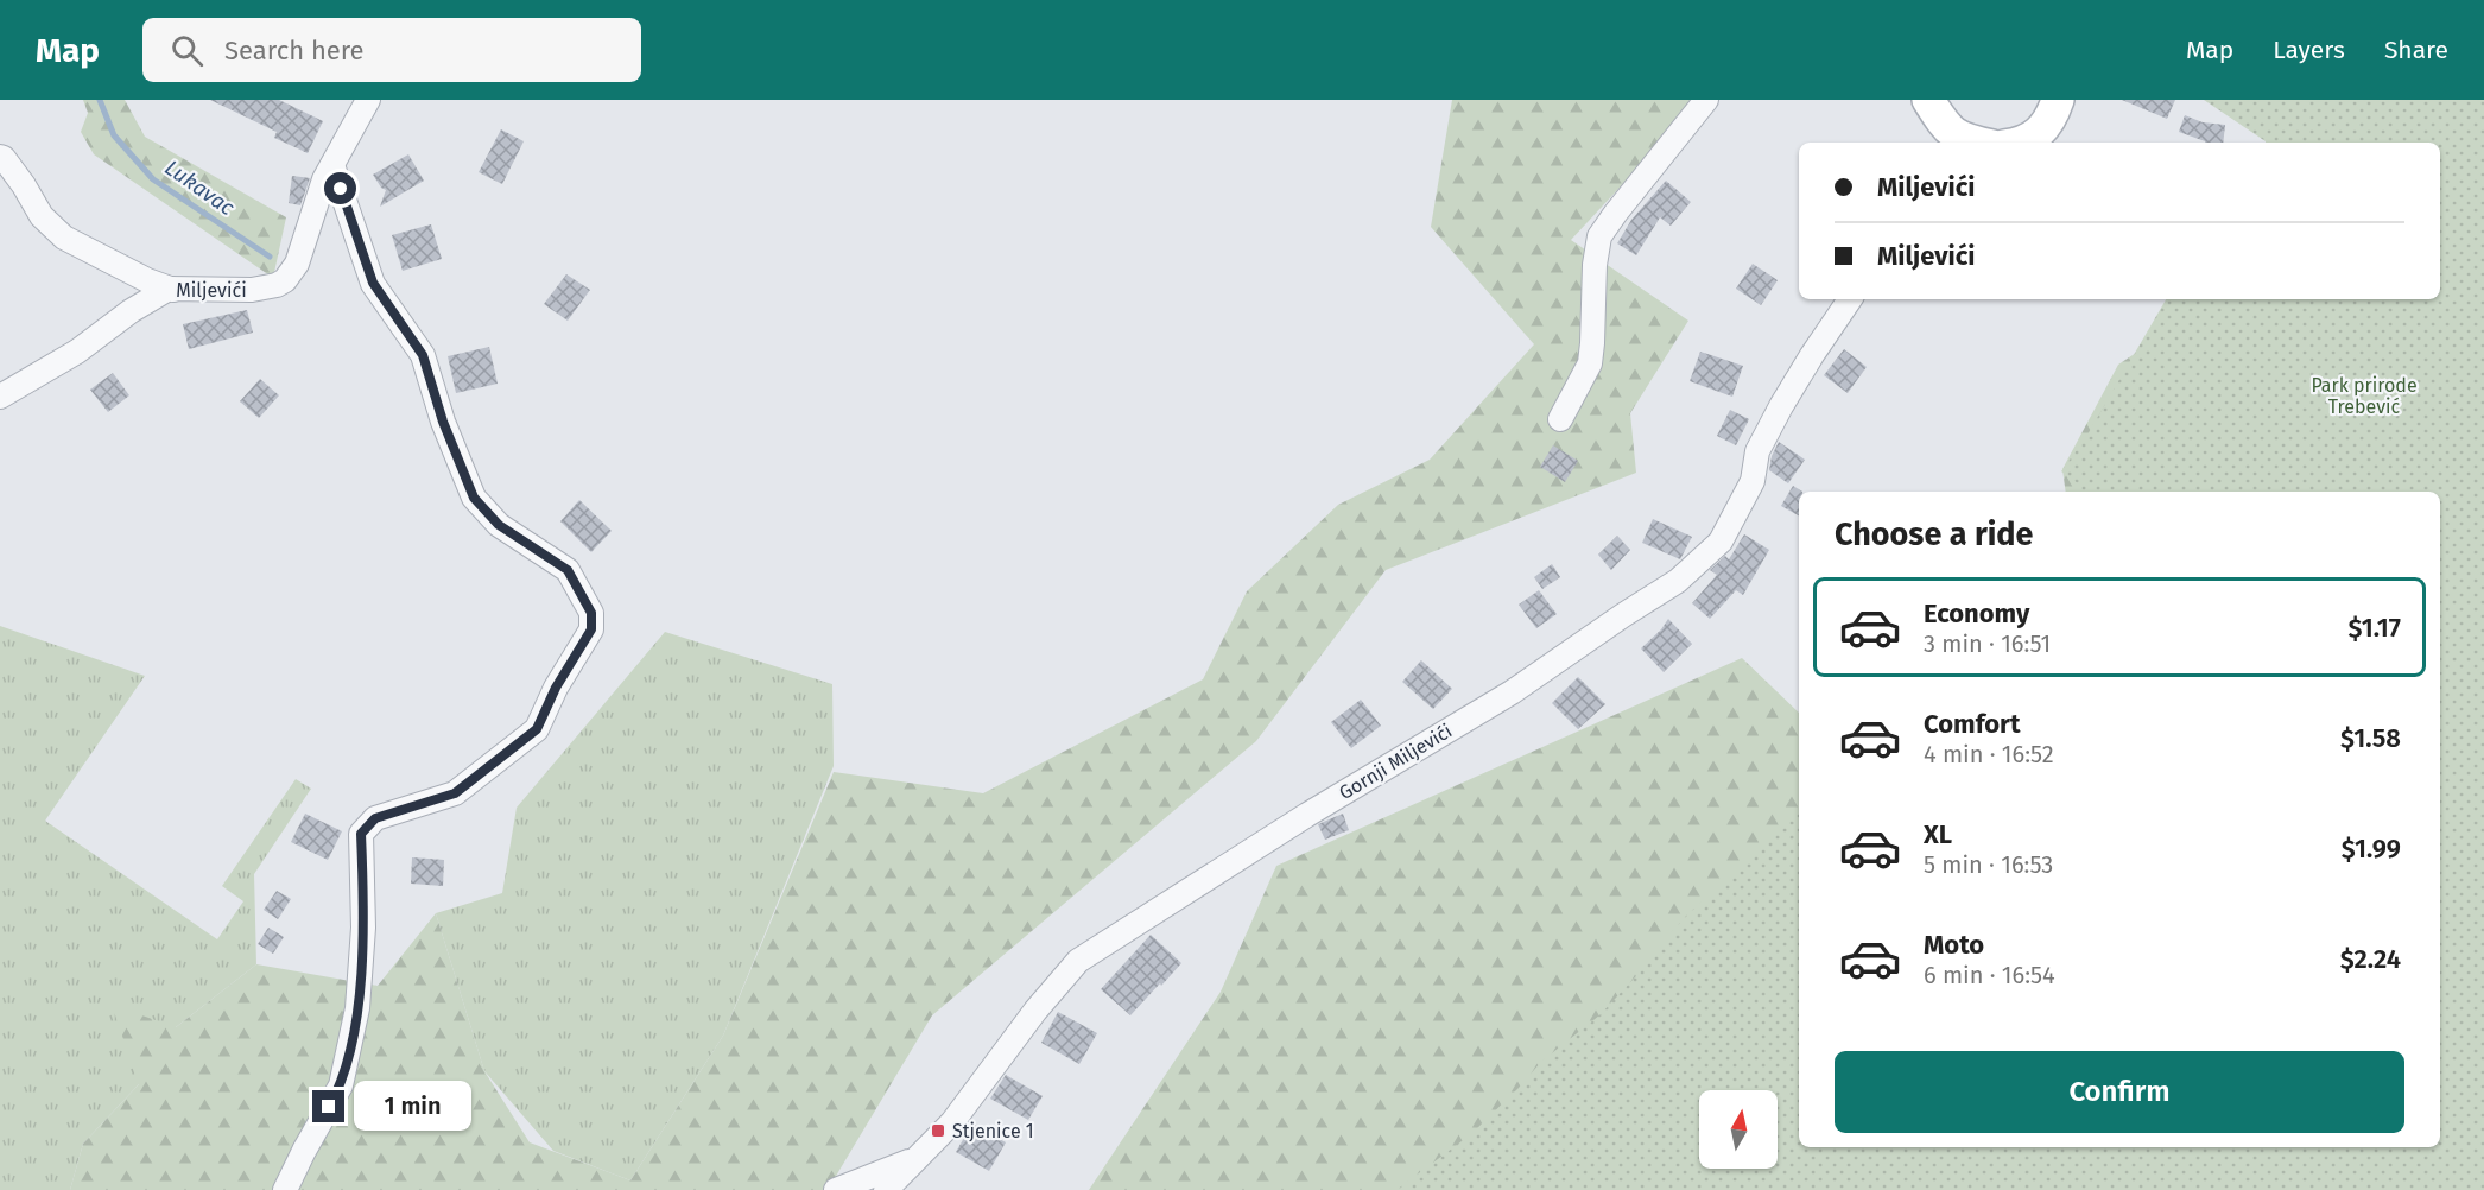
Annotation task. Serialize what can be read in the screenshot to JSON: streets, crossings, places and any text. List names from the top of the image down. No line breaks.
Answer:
{"streets":{"street":["Miljevići","Gornji Miljevići"]},"water":["Lukavac"],"parks":["Park prirode Trebević"],"places":{"transit":["Stjenice 1"]},"north":"top","page":{"header":"Map","search":"Search here","nav":["Map","Layers","Share"],"banner":["Miljevići","Miljevići"],"heading":"Choose a ride","list":[{"name":"Economy","note":"3 min · 16:51","value":"$1.17"},{"name":"Comfort","note":"4 min · 16:52","value":"$1.58"},{"name":"XL","note":"5 min · 16:53","value":"$1.99"},{"name":"Moto","note":"6 min · 16:54","value":"$2.24"}],"buttons":"Confirm","bubble":"1 min"}}
